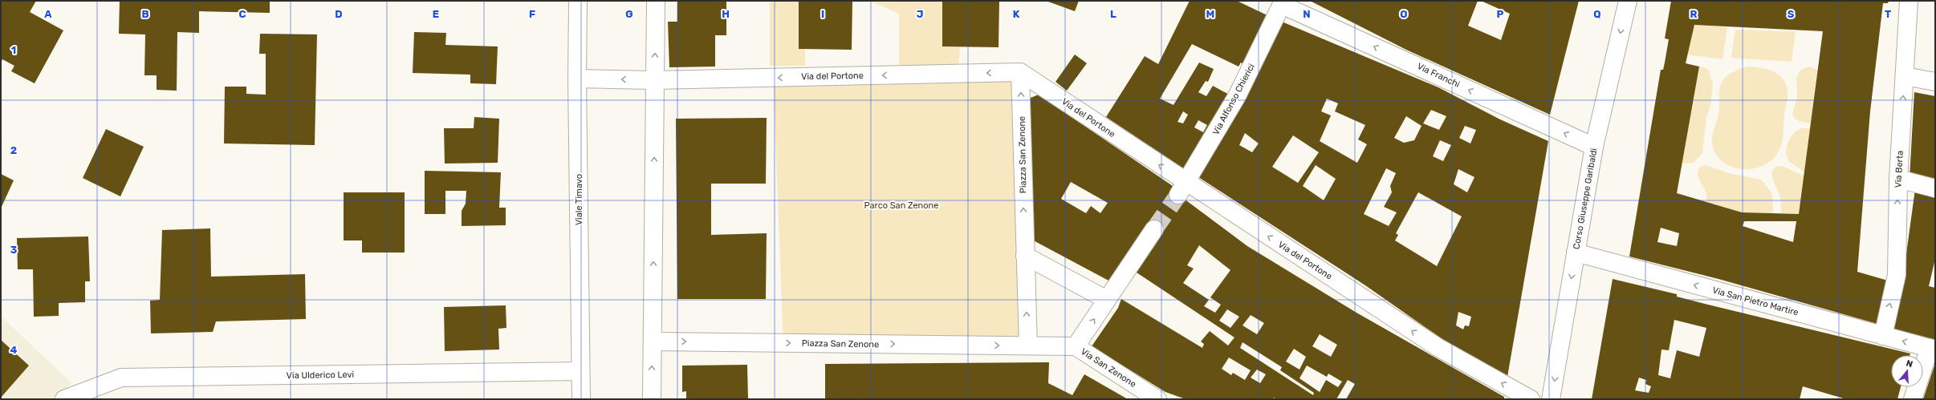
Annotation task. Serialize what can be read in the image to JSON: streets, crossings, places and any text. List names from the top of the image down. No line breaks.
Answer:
{"streets":{"street":["Via Franchi","Via del Portone","Via Alfonso Chierici","Piazza San Zenone","Via Berta","Corso Giuseppe Garibaldi","Viale Timavo","Via San Pietro Martire","Via San Zenone","Via Ulderico Levi"]},"crossings":[["Via Franchi","Via Alfonso Chierici"],["Via Franchi","Corso Giuseppe Garibaldi"],["Via del Portone","Via Alfonso Chierici"],["Via del Portone","Piazza San Zenone"],["Via del Portone","Viale Timavo"],["Piazza San Zenone","Via San Zenone"],["Via Berta","Via San Pietro Martire"],["Corso Giuseppe Garibaldi","Via San Pietro Martire"],["Viale Timavo","Via Ulderico Levi"]],"one_way":["Via Franchi","Via del Portone","Via Berta","Corso Giuseppe Garibaldi","Via San Pietro Martire"],"parks":["Parco San Zenone"],"north":"top","grid":{"columns":["A","B","C","D","E","F","G","H","I","J","K","L","M","N","O","P","Q","R","S","T"],"rows":["1","2","3","4"]}}
